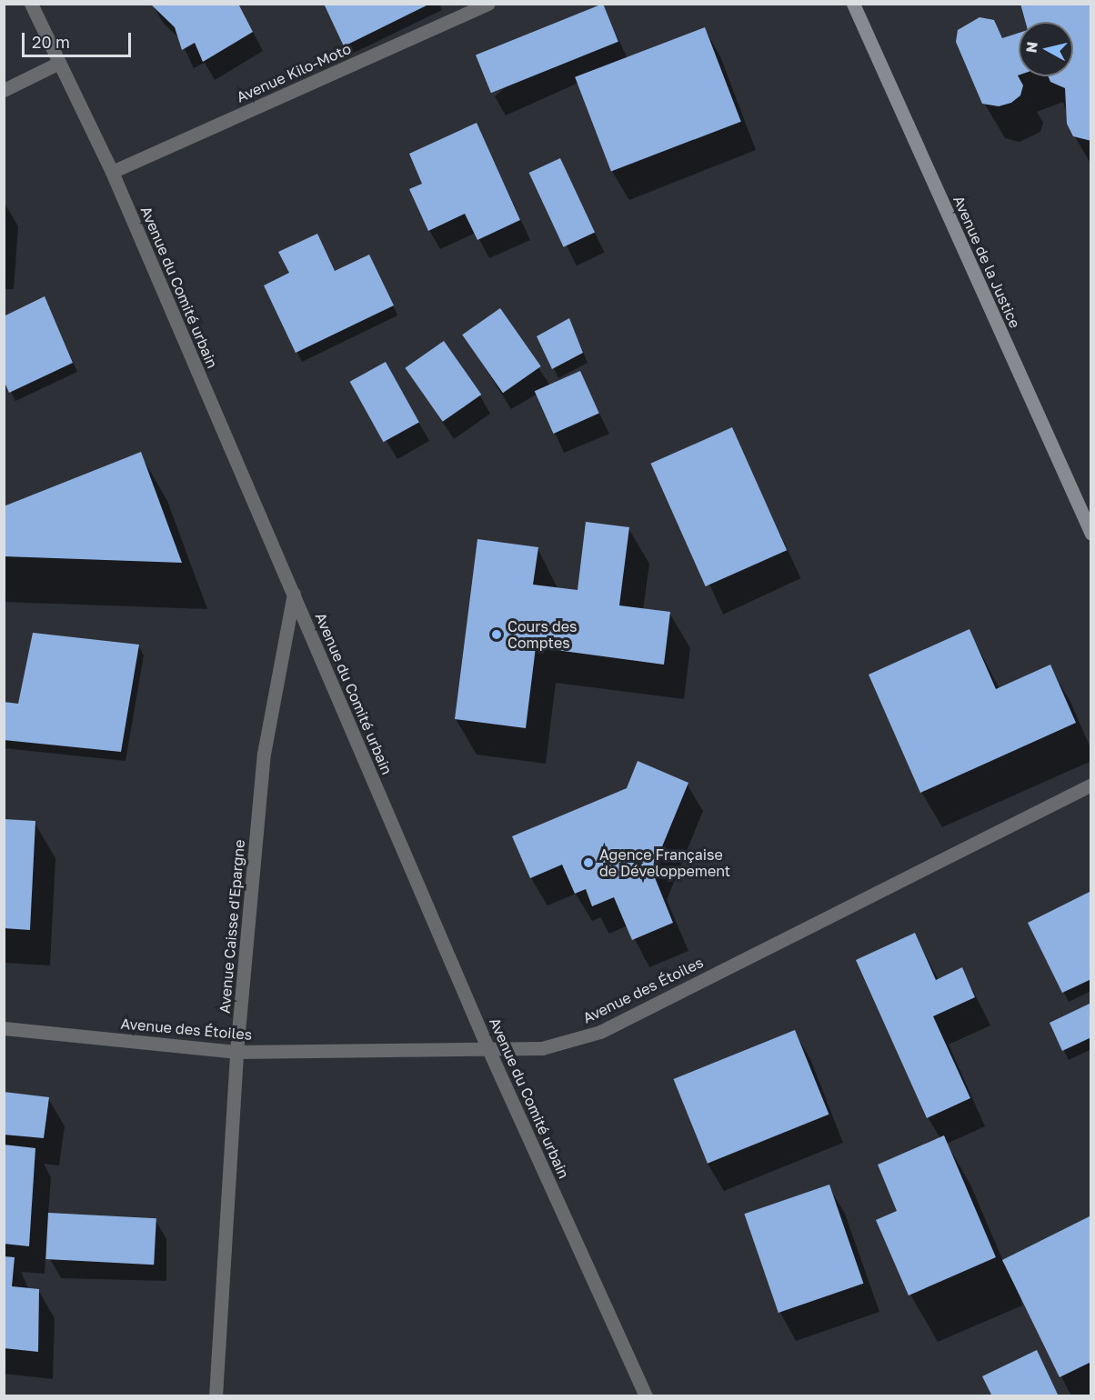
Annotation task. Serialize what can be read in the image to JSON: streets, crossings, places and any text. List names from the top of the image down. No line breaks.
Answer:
{"streets":{"main road":["Avenue de la Justice"],"street":["Avenue Kilo-Moto","Avenue du Comité urbain","Avenue Caisse d'Epargne","Avenue des Étoiles"]},"crossings":[["Avenue Kilo-Moto","Avenue du Comité urbain"],["Avenue du Comité urbain","Avenue Caisse d'Epargne"],["Avenue du Comité urbain","Avenue des Étoiles"],["Avenue Caisse d'Epargne","Avenue des Étoiles"]],"places":["Cours des Comptes","Agence Française de Développement"],"scale_bar":"20 m","north":"left"}
